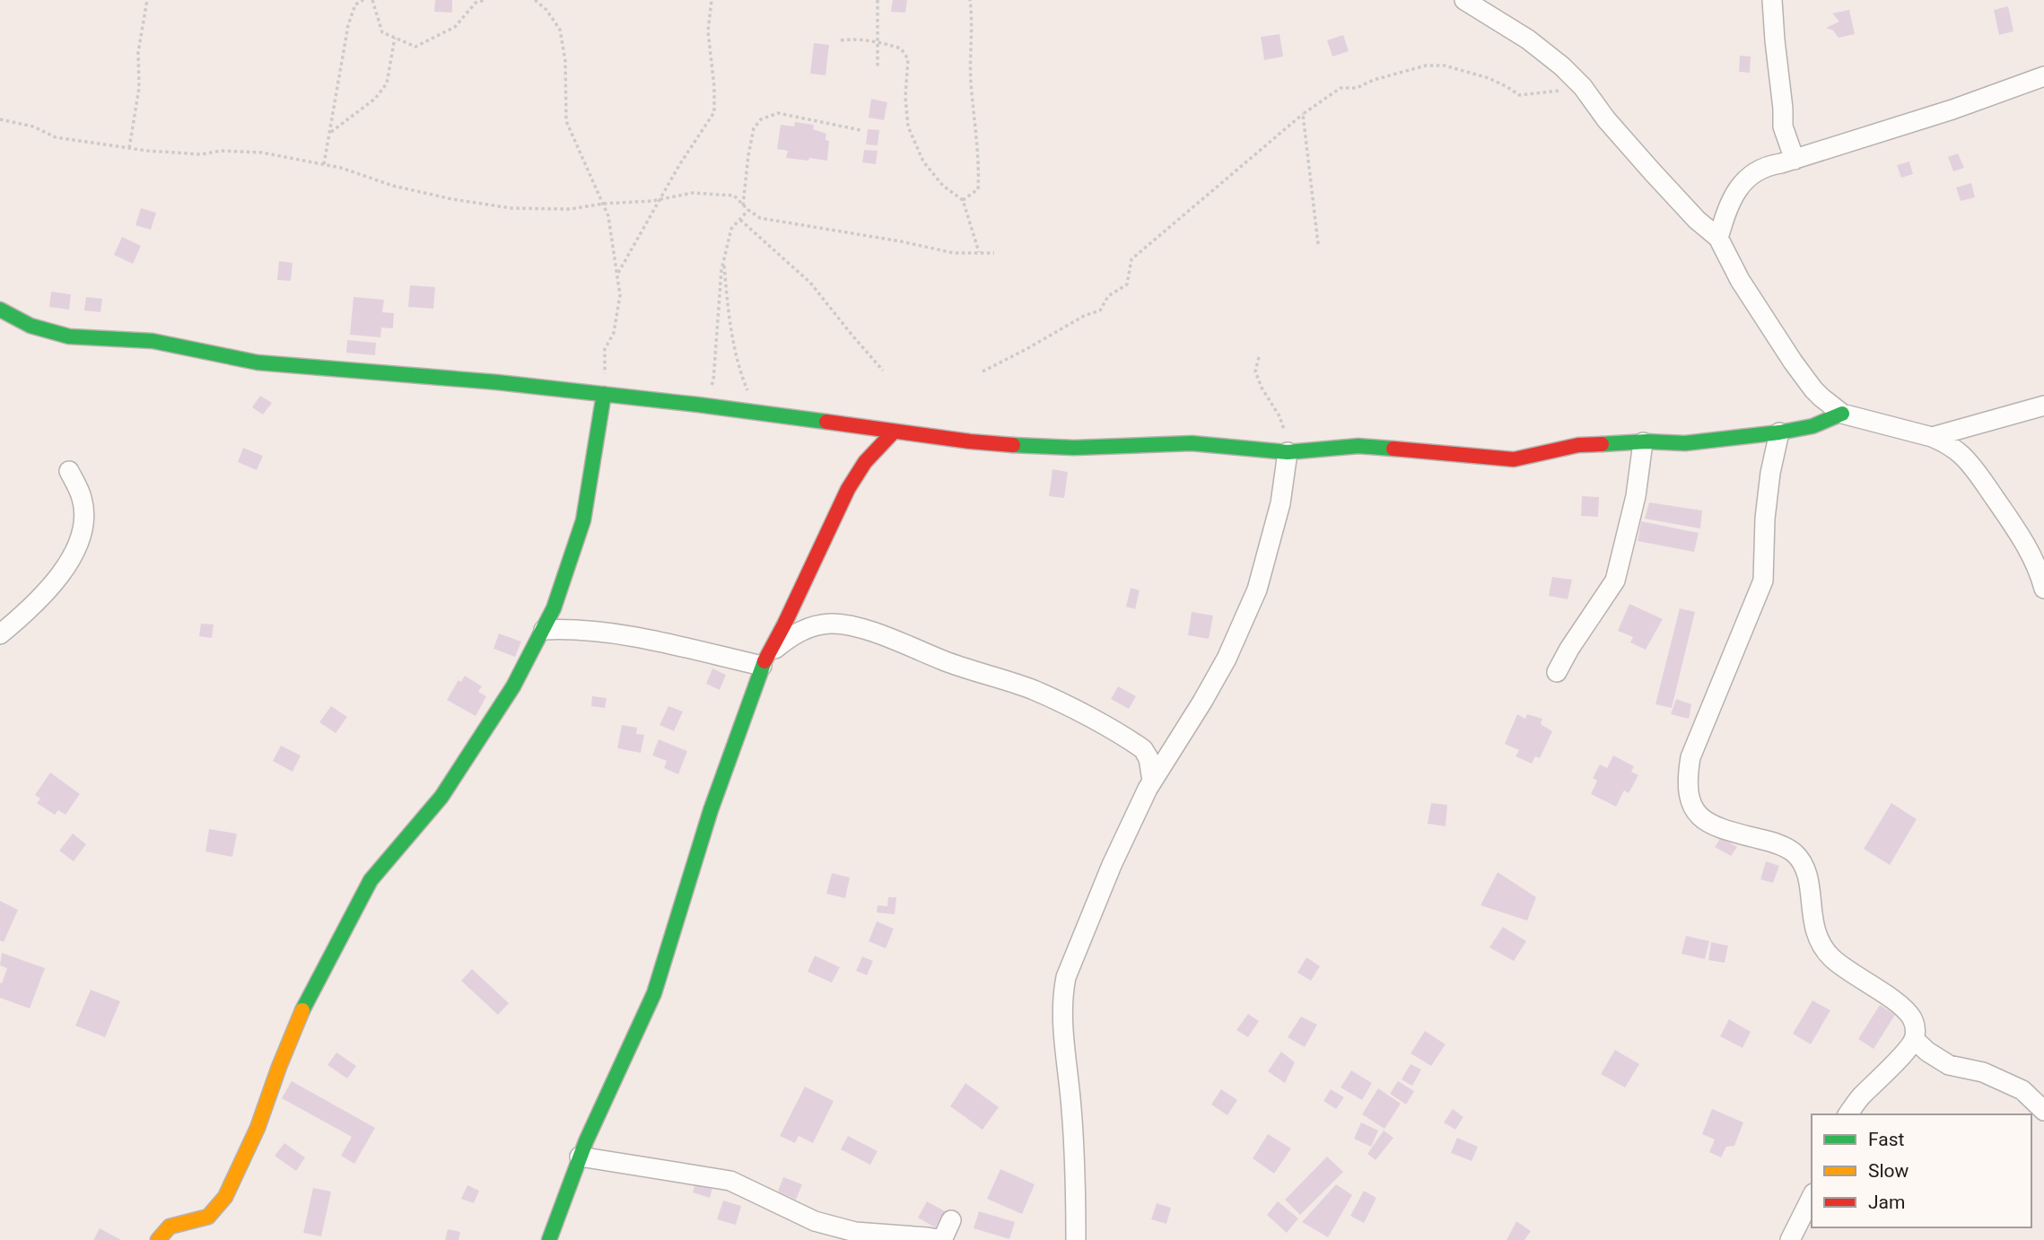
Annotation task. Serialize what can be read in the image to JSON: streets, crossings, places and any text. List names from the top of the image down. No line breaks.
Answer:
{"legend":["Fast","Slow","Jam"]}
